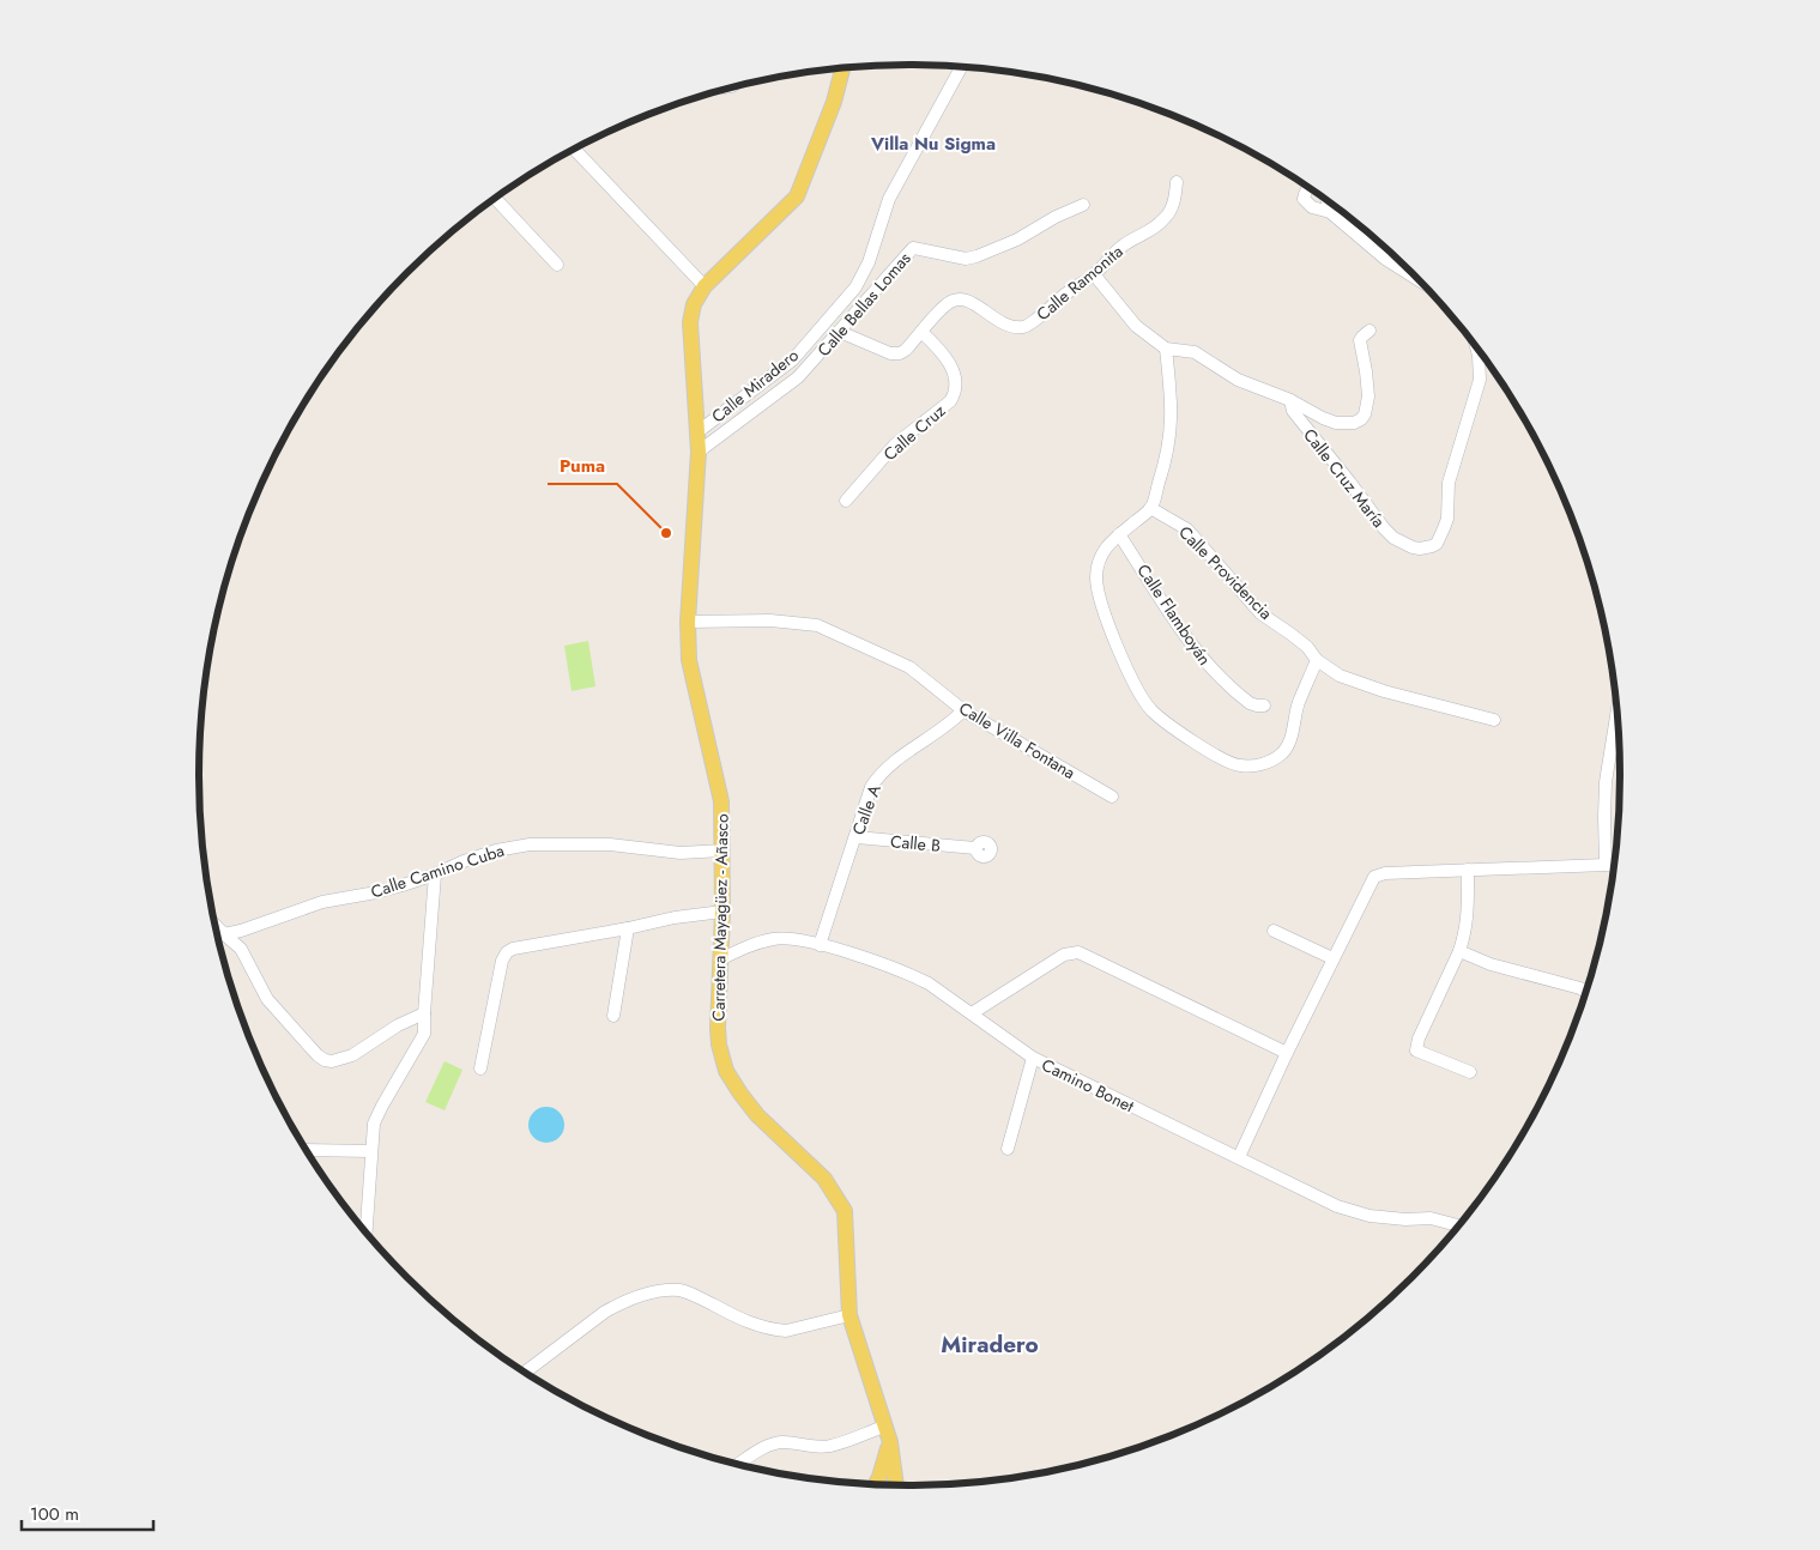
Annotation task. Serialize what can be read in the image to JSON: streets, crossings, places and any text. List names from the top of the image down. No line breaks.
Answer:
{"streets":{"main road":["Carretera Mayagüez - Añasco"],"street":["Calle Ramonita","Calle Bellas Lomas","Calle Miradero","Calle Cruz","Calle Cruz María","Calle Providencia","Calle Flamboyán","Calle Villa Fontana","Calle A","Calle B","Calle Camino Cuba","Camino Bonet"]},"crossings":[["Calle Ramonita","Calle Bellas Lomas"],["Calle Ramonita","Calle Cruz"],["Calle Bellas Lomas","Carretera Mayagüez - Añasco"],["Calle Miradero","Carretera Mayagüez - Añasco"],["Calle Villa Fontana","Calle A"],["Calle Villa Fontana","Carretera Mayagüez - Añasco"],["Calle A","Calle B"],["Calle A","Camino Bonet"],["Calle Camino Cuba","Carretera Mayagüez - Añasco"],["Carretera Mayagüez - Añasco","Camino Bonet"]],"districts":["Villa Nu Sigma","Miradero"],"places":["Puma"],"scale_bar":"100 m"}
